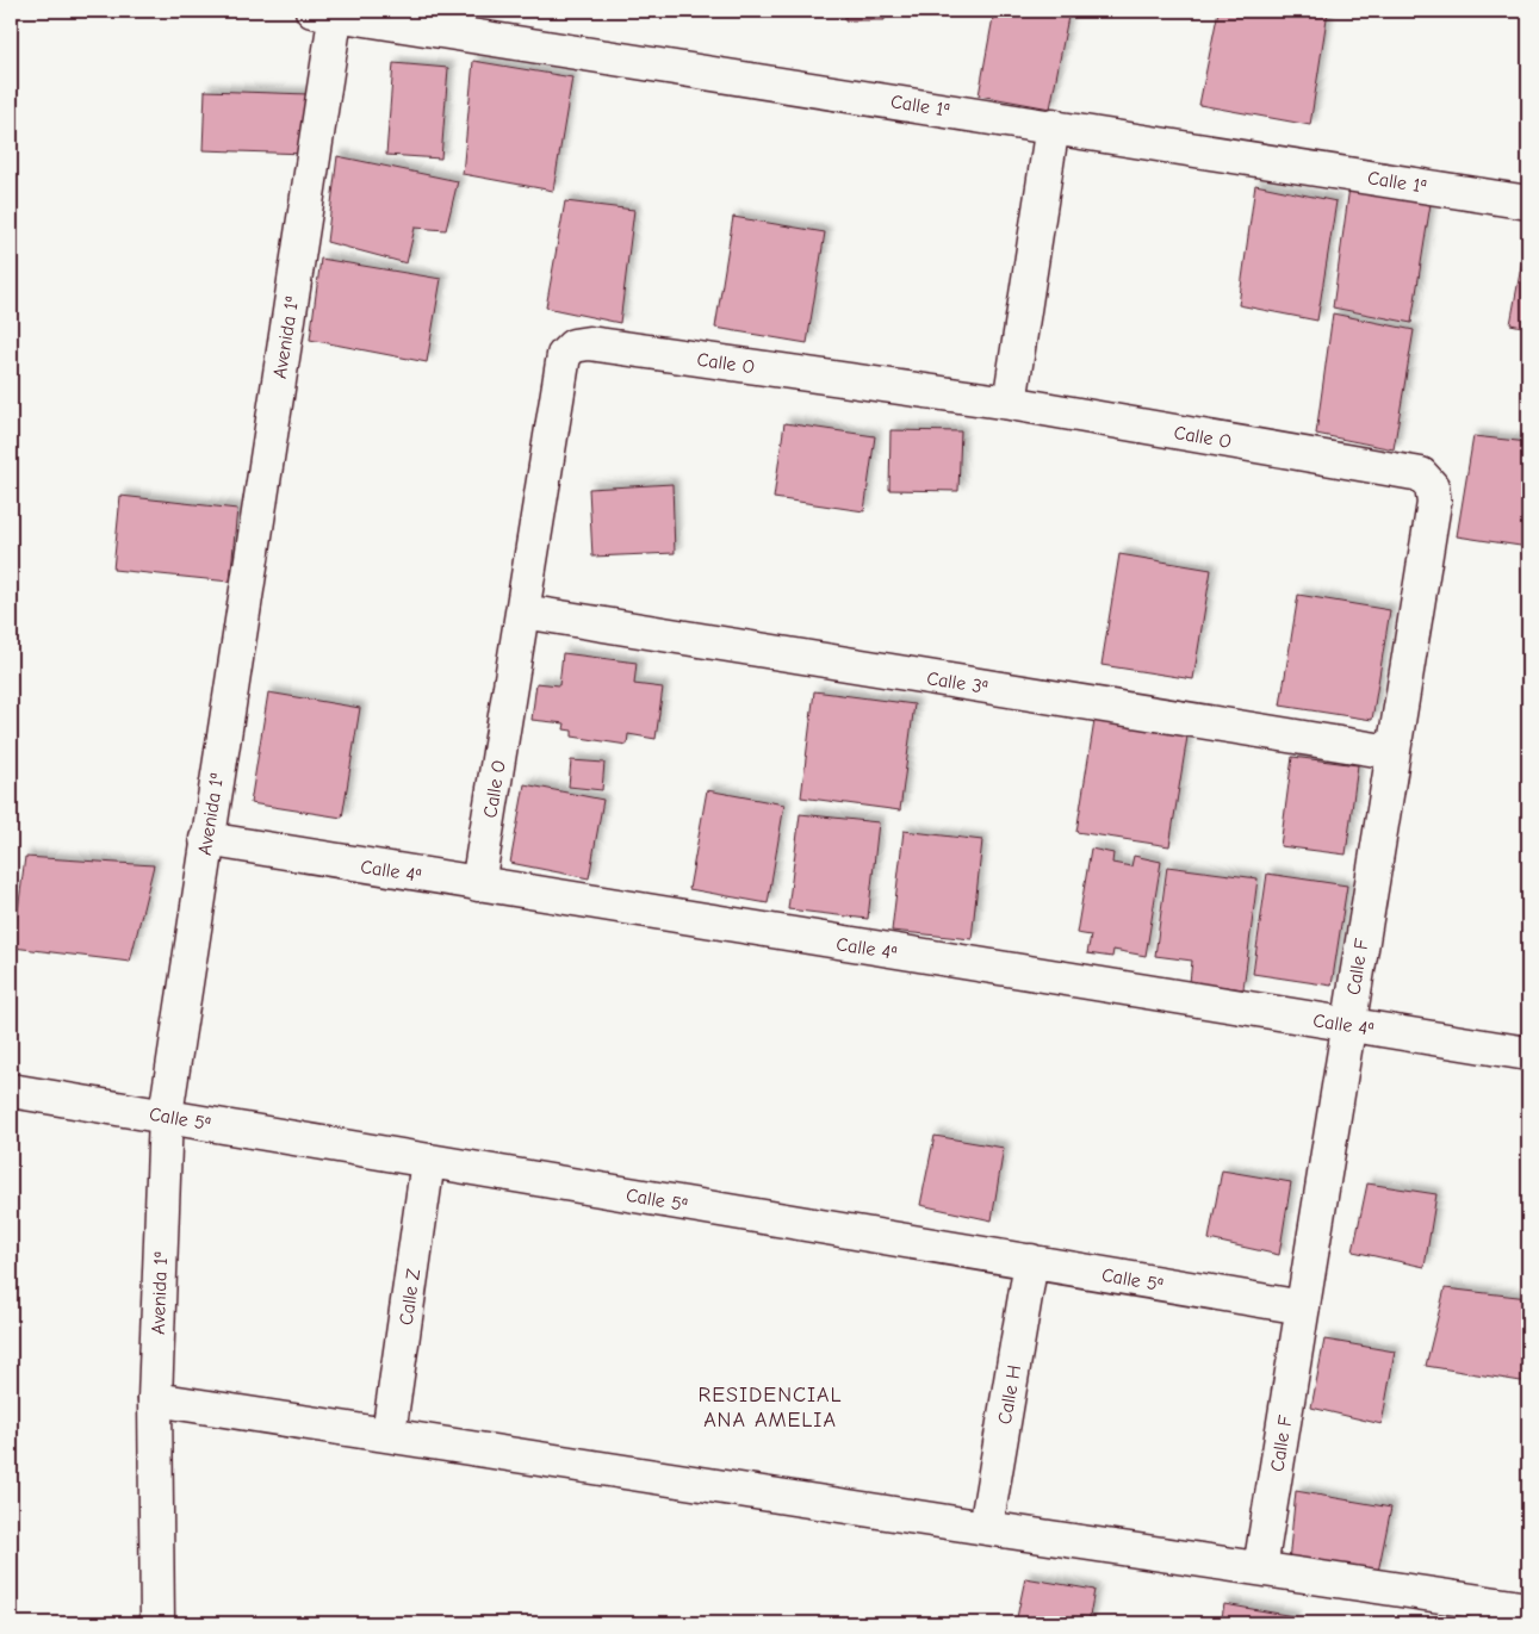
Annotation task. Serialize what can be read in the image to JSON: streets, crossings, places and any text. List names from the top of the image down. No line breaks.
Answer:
{"streets":{"street":["Calle 1ª","Avenida 1ª","Calle O","Calle 3ª","Calle 4ª","Calle F","Calle 5ª","Calle Z","Calle H"]},"crossings":[["Calle 1ª","Avenida 1ª"],["Avenida 1ª","Calle 4ª"],["Avenida 1ª","Calle 5ª"],["Calle O","Calle 3ª"],["Calle O","Calle 4ª"],["Calle O","Calle F"],["Calle 3ª","Calle F"],["Calle 4ª","Calle F"],["Calle F","Calle 5ª"],["Calle 5ª","Calle Z"],["Calle 5ª","Calle H"]],"districts":["RESIDENCIAL ANA AMELIA"]}
